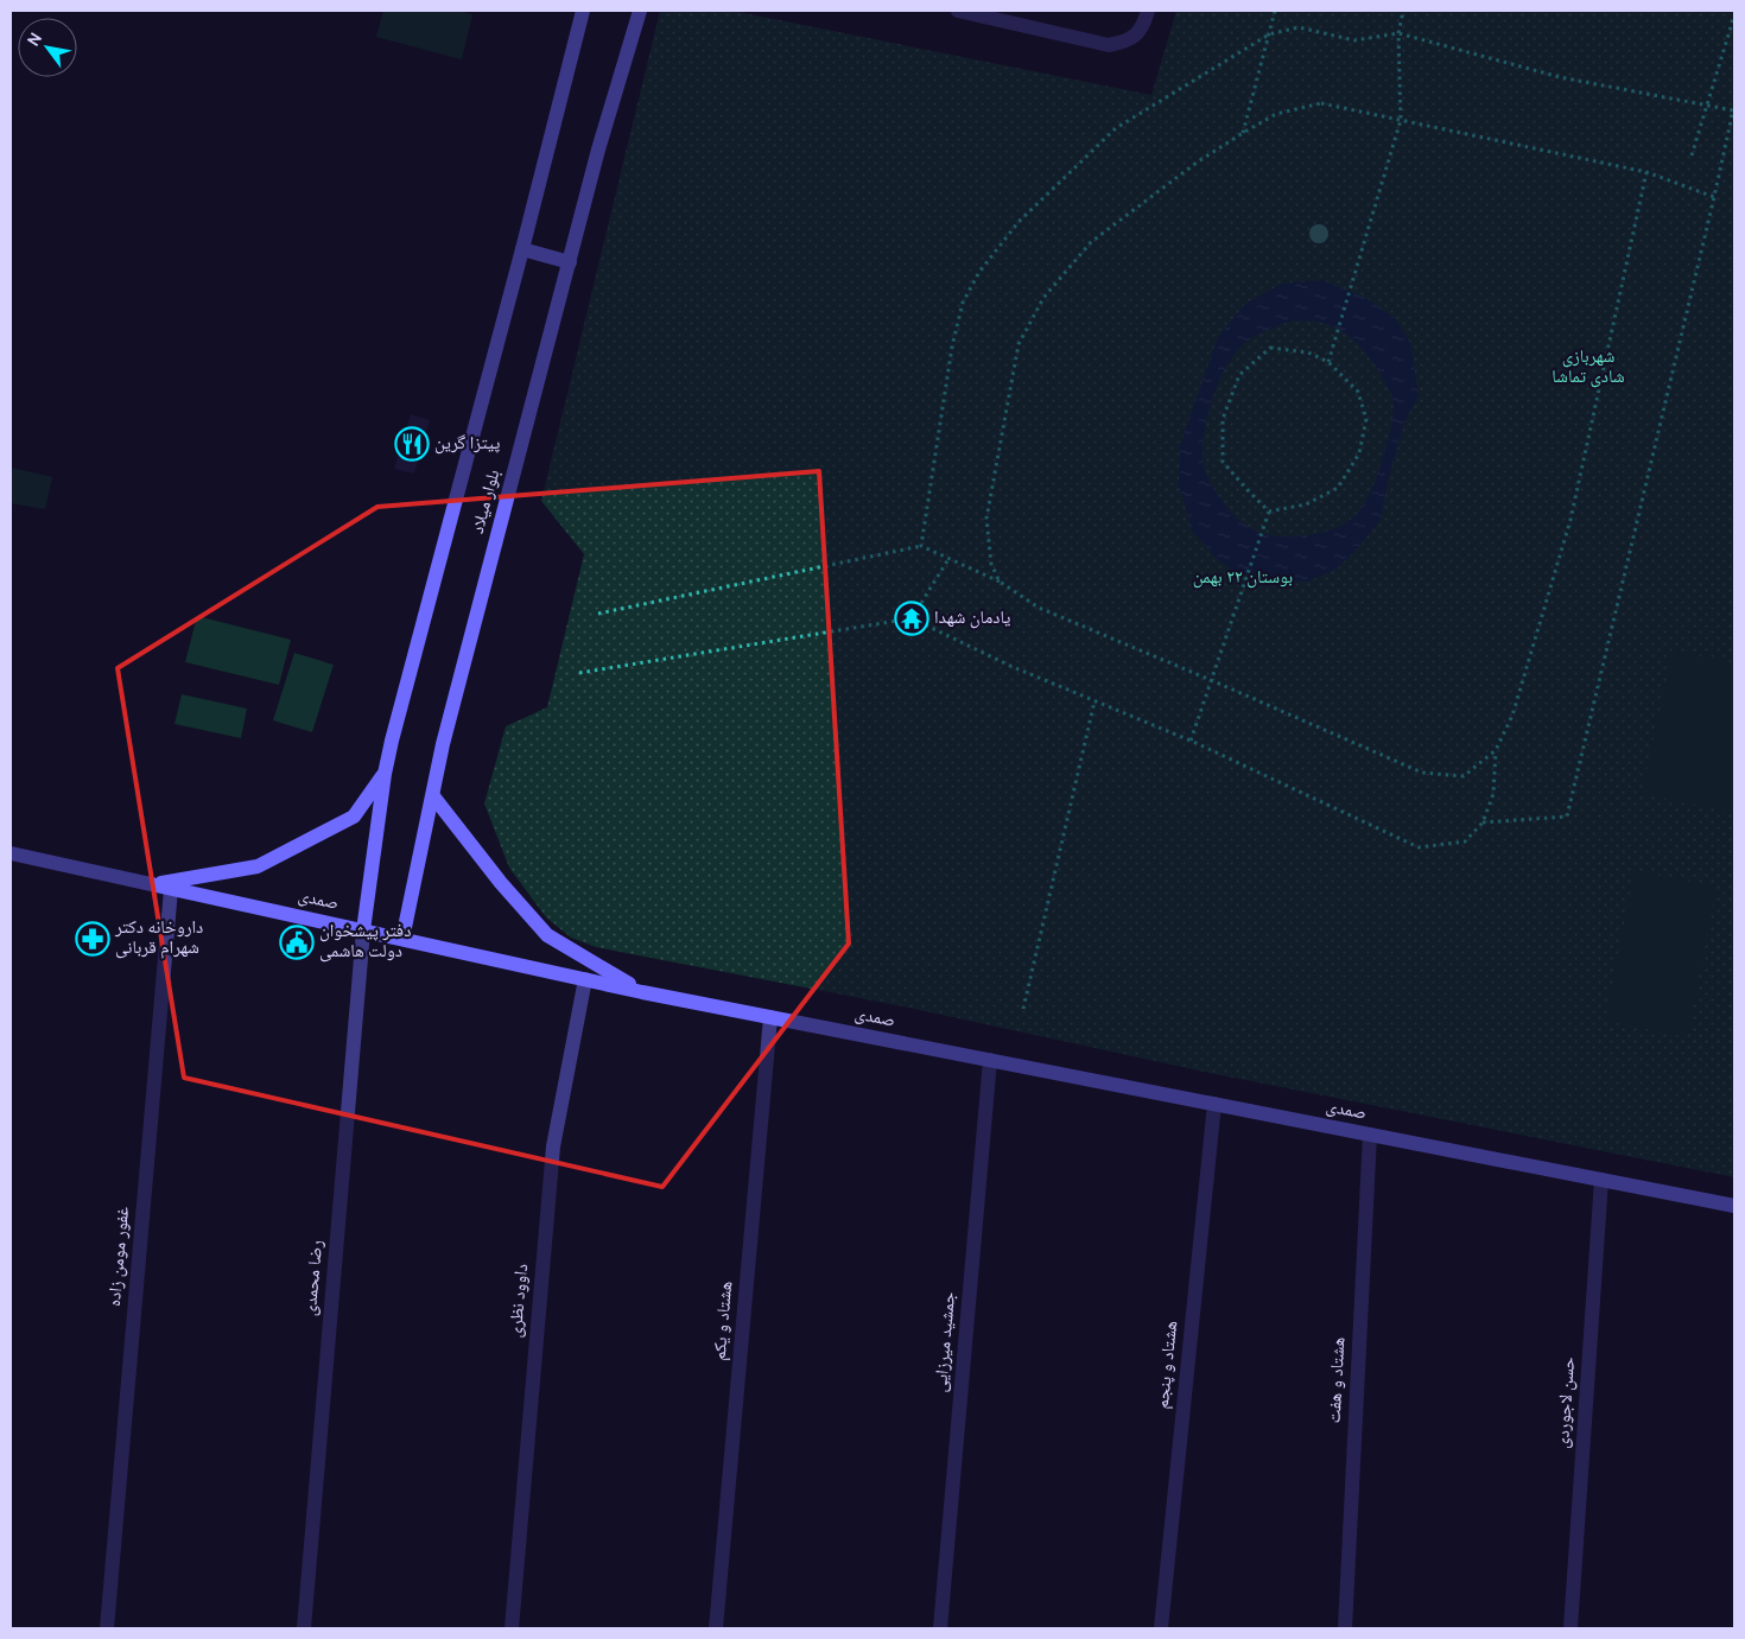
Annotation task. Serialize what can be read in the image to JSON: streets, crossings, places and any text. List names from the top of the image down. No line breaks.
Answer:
{"streets":{"main road":["بلوار میلاد","صمدی"],"street":["غفور مومن زاده","رضا محمدی","داوود نظری","هشتاد و یکم","جمشید میرزایی","هشتاد و پنجم","هشتاد و هفت","حسن لاجوردی"]},"crossings":[["بلوار میلاد","صمدی"],["بلوار میلاد","رضا محمدی"],["صمدی","غفور مومن زاده"],["صمدی","رضا محمدی"],["صمدی","داوود نظری"],["صمدی","هشتاد و یکم"],["صمدی","جمشید میرزایی"],["صمدی","هشتاد و پنجم"],["صمدی","هشتاد و هفت"],["صمدی","حسن لاجوردی"]],"parks":["شهربازی شادی تماشا","بوستان ۲۲ بهمن"],"places":{"restaurant":["پیتزا گرین"],"temple":["یادمان شهدا"],"pharmacy":["داروخانه دکتر شهرام قربانی"],"public building":["دفتر پیشخوان دولت هاشمی"]},"north":"top left"}
